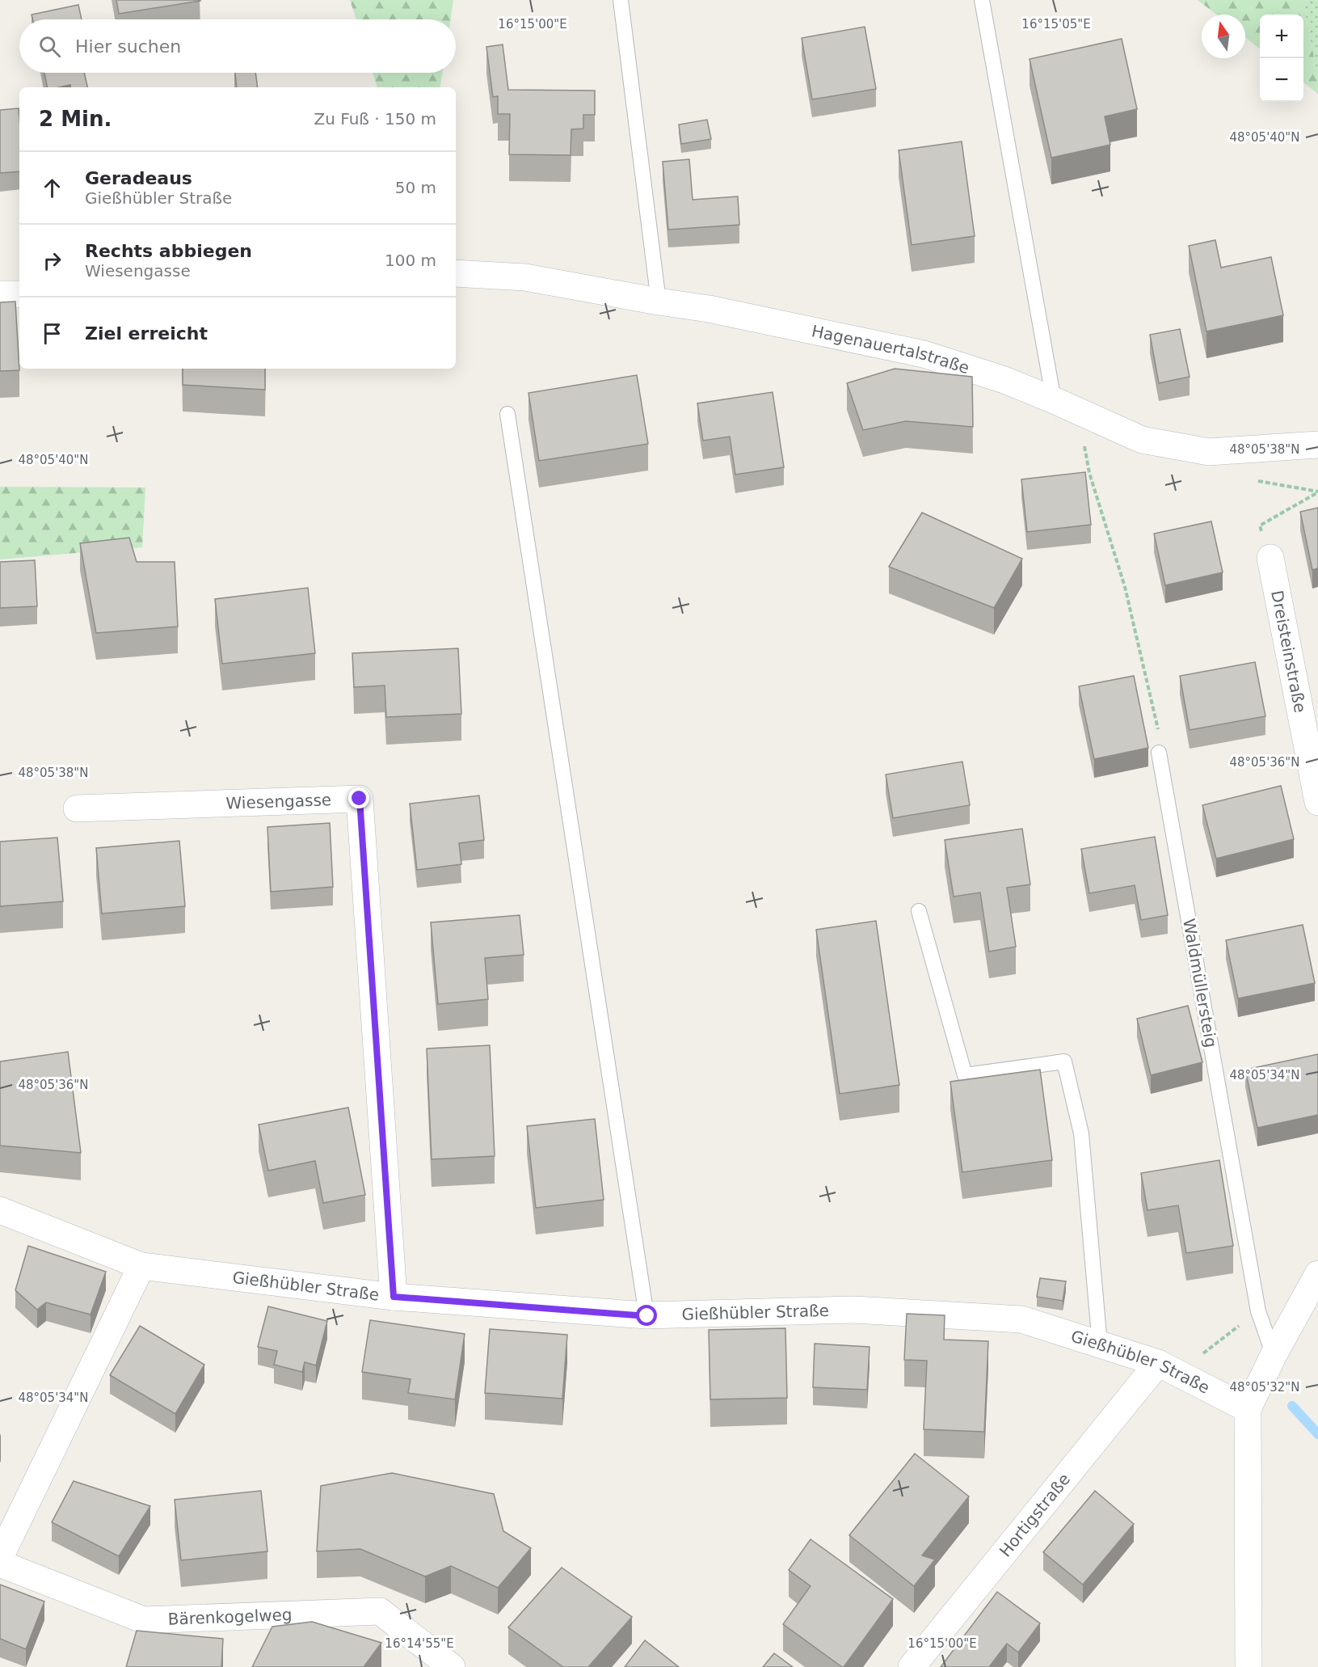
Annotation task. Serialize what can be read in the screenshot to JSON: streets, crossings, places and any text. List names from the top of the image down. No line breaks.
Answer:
{"streets":{"street":["Hagenauertalstraße","Dreisteinstraße","Wiesengasse","Gießhübler Straße","Hortigstraße","Bärenkogelweg"],"lane":["Waldmüllersteig"]},"crossings":[["Wiesengasse","Gießhübler Straße"],["Gießhübler Straße","Hortigstraße"]],"north":"top","page":{"map_buttons":["+","−"],"search":"Hier suchen","heading":["2 Min.","Zu Fuß · 150 m"],"list":[["Geradeaus","Gießhübler Straße","50 m"],["Rechts abbiegen","Wiesengasse","100 m"],"Ziel erreicht"]},"coordinates":["16°15'00\"E","16°15'05\"E","48°05'40\"N","48°05'38\"N","48°05'36\"N","48°05'34\"N","48°05'32\"N","16°14'55\"E"]}
